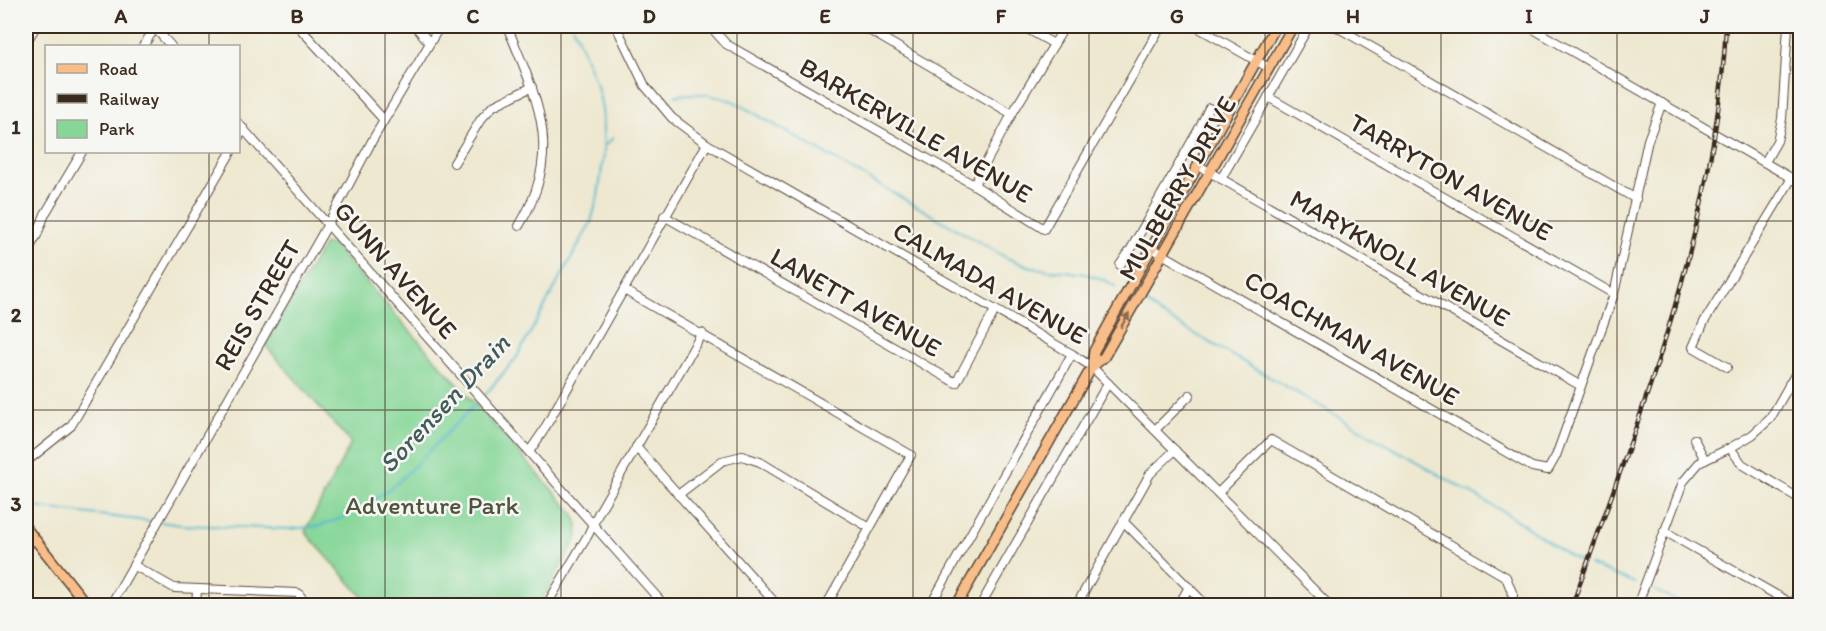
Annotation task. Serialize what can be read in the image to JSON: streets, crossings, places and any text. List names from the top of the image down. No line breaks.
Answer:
{"streets":{"main road":["MULBERRY DRIVE"],"street":["BARKERVILLE AVENUE","TARRYTON AVENUE","MARYKNOLL AVENUE","GUNN AVENUE","CALMADA AVENUE","LANETT AVENUE","REIS STREET","COACHMAN AVENUE"]},"crossings":[["MULBERRY DRIVE","MARYKNOLL AVENUE"],["MULBERRY DRIVE","CALMADA AVENUE"],["MULBERRY DRIVE","COACHMAN AVENUE"],["MARYKNOLL AVENUE","COACHMAN AVENUE"],["GUNN AVENUE","REIS STREET"],["CALMADA AVENUE","LANETT AVENUE"]],"water":["Sorensen Drain"],"parks":["Adventure Park"],"legend":["Road","Railway","Park"],"grid":{"columns":["A","B","C","D","E","F","G","H","I","J"],"rows":["1","2","3"]}}
